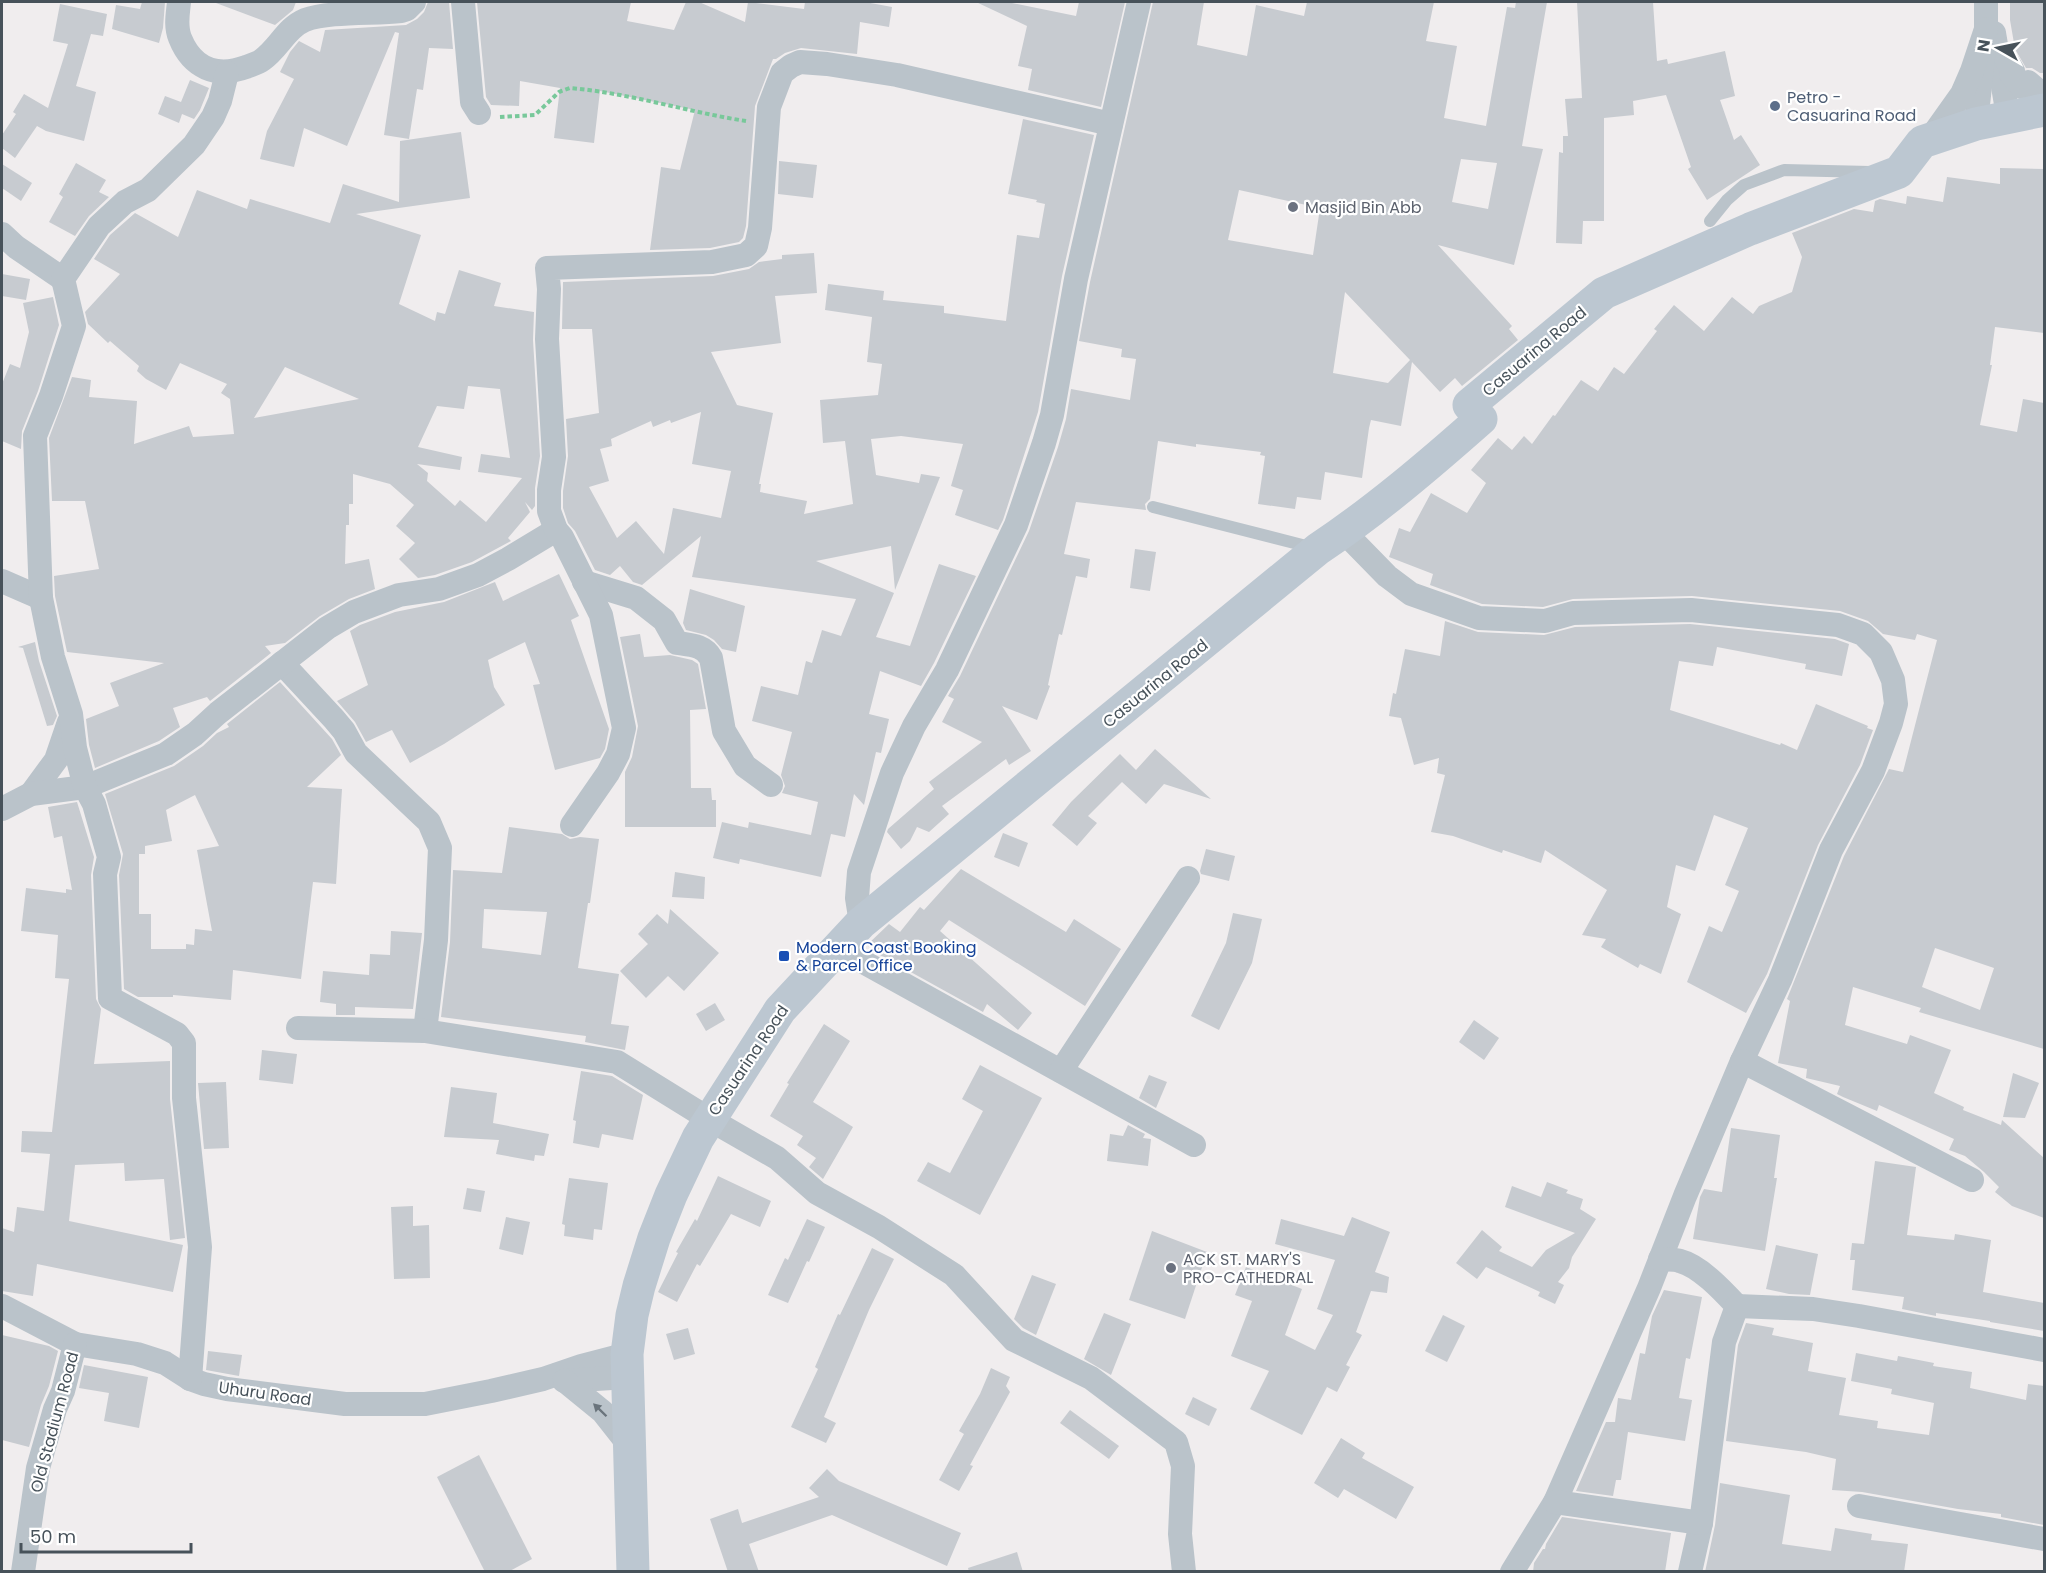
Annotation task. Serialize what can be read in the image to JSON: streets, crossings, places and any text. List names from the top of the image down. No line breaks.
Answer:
{"streets":{"street":["Casuarina Road","Uhuru Road","Old Stadium Road"]},"crossings":[["Casuarina Road","Uhuru Road"],["Uhuru Road","Old Stadium Road"]],"places":{"other":["Petro - Casuarina Road","Masjid Bin Abb","ACK ST. MARY'S PRO-CATHEDRAL"],"transit":["Modern Coast Booking & Parcel Office"]},"scale_bar":"50 m","north":"left"}
